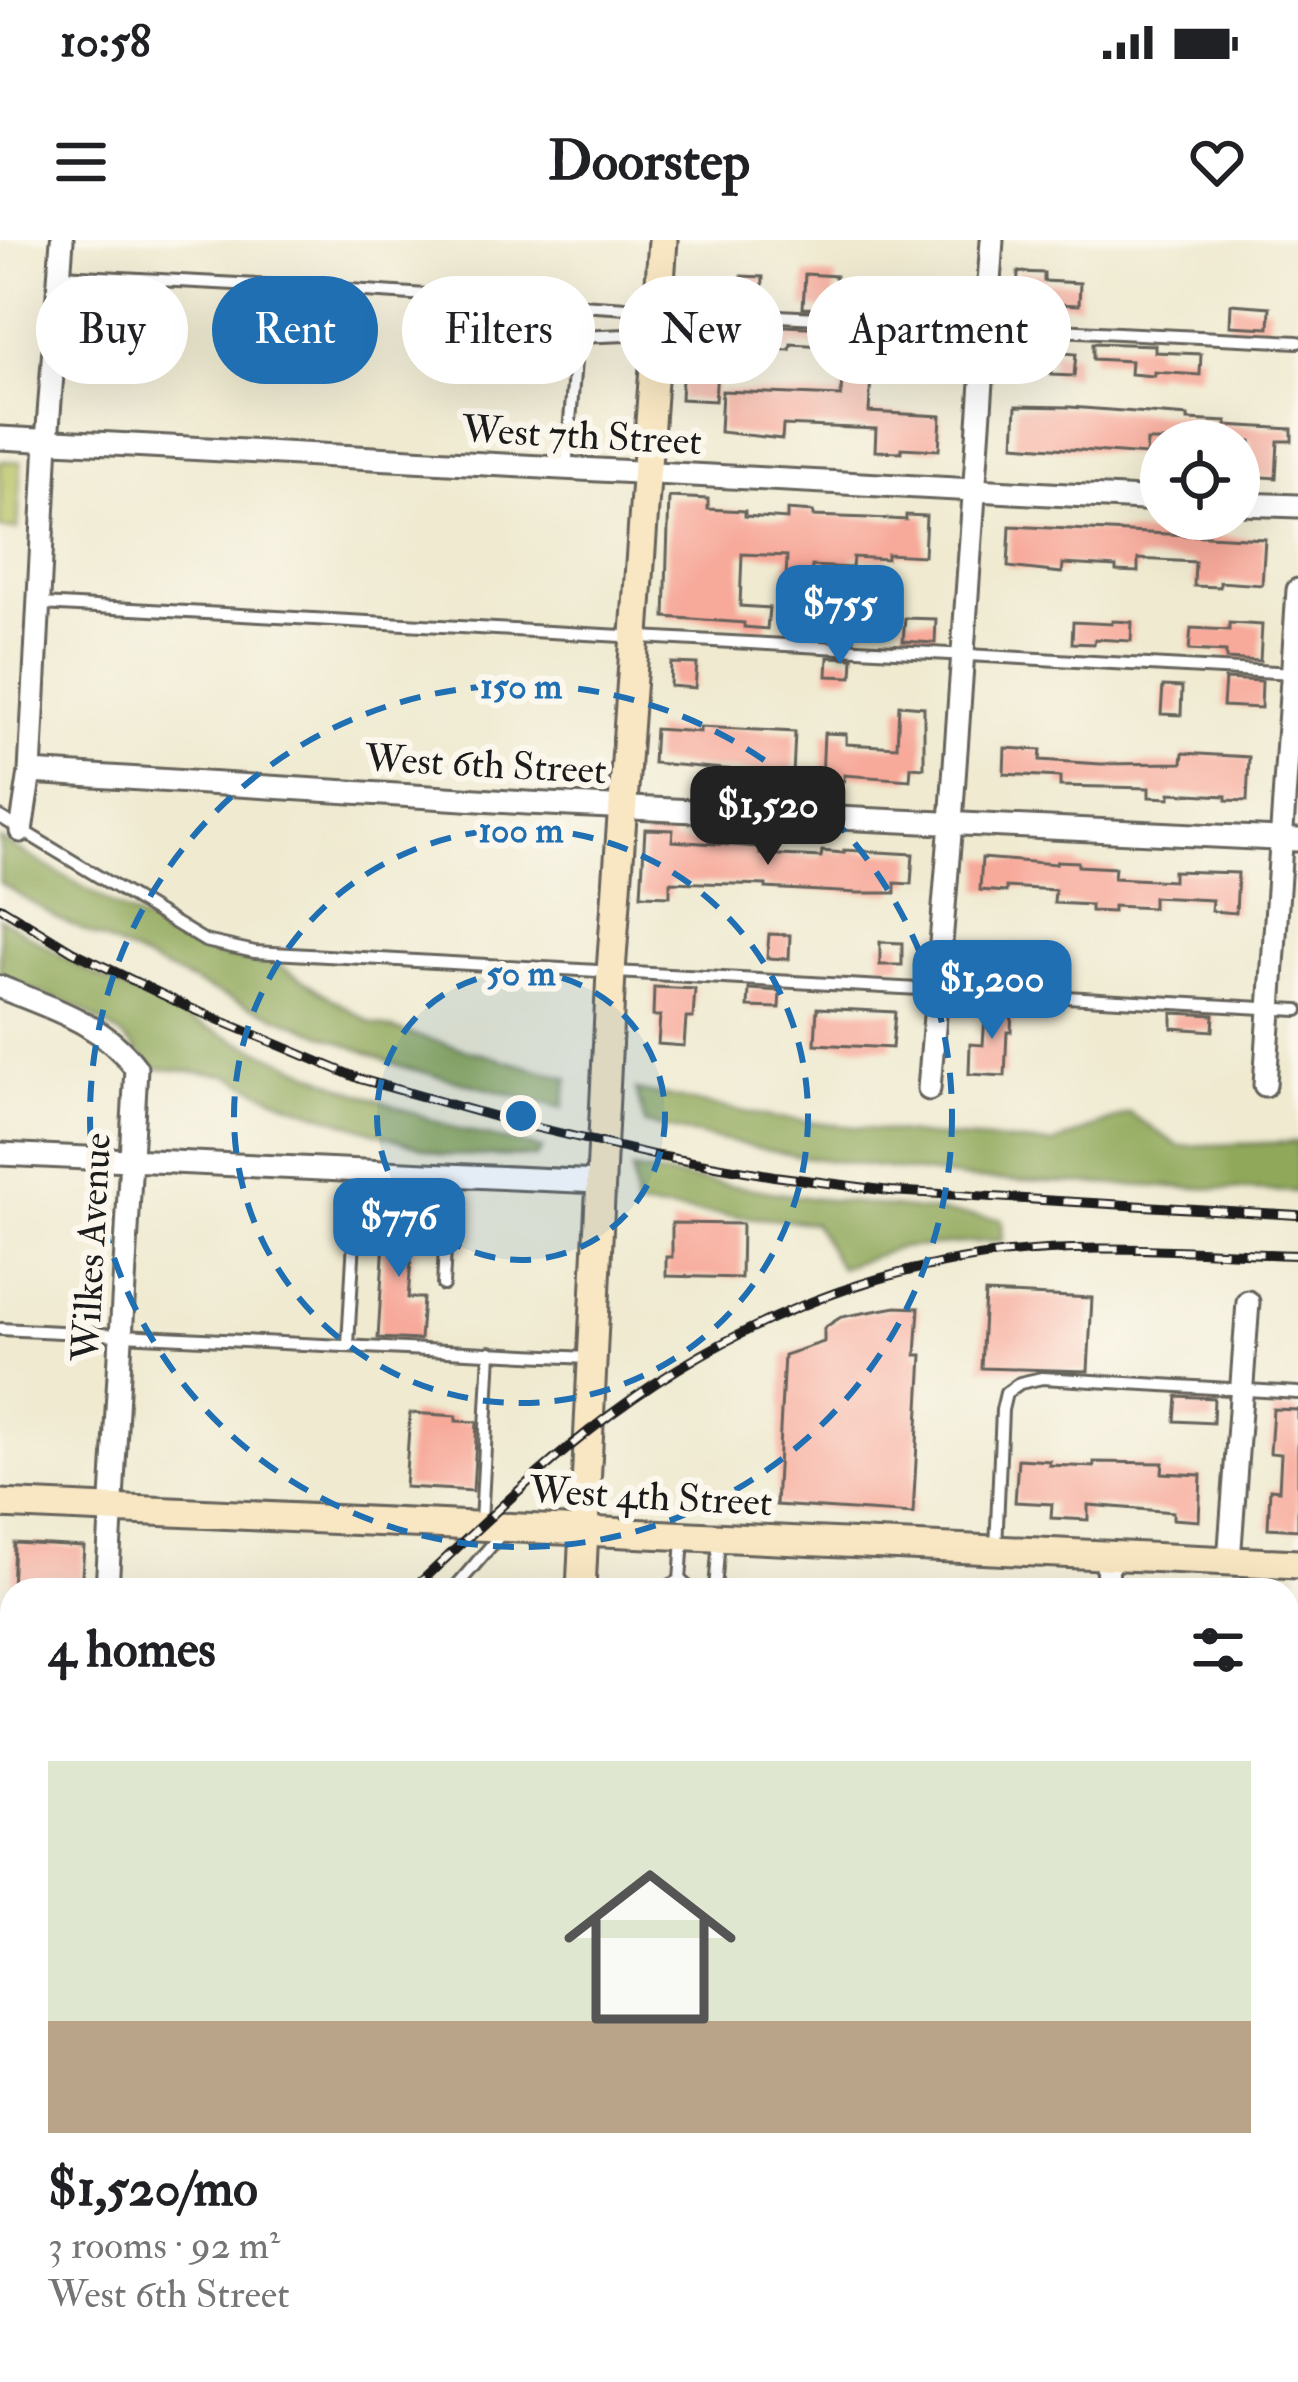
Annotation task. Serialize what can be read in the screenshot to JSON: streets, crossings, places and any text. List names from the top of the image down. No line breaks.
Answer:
{"streets":{"main road":["West 4th Street"],"street":["West 7th Street","West 6th Street","Wilkes Avenue"]},"crossings":[["Wilkes Avenue","West 4th Street"]],"page":{"status":"10:58","header":"Doorstep","chip":["Buy","Rent","Filters","New","Apartment"],"price":["$755","$1,520","$1,200","$776"],"heading":"4 homes","list":[{"name":"$1,520/mo","note":"3 rooms · 92 m² · West 6th Street"}]},"rings":["150 m","100 m","50 m"]}
